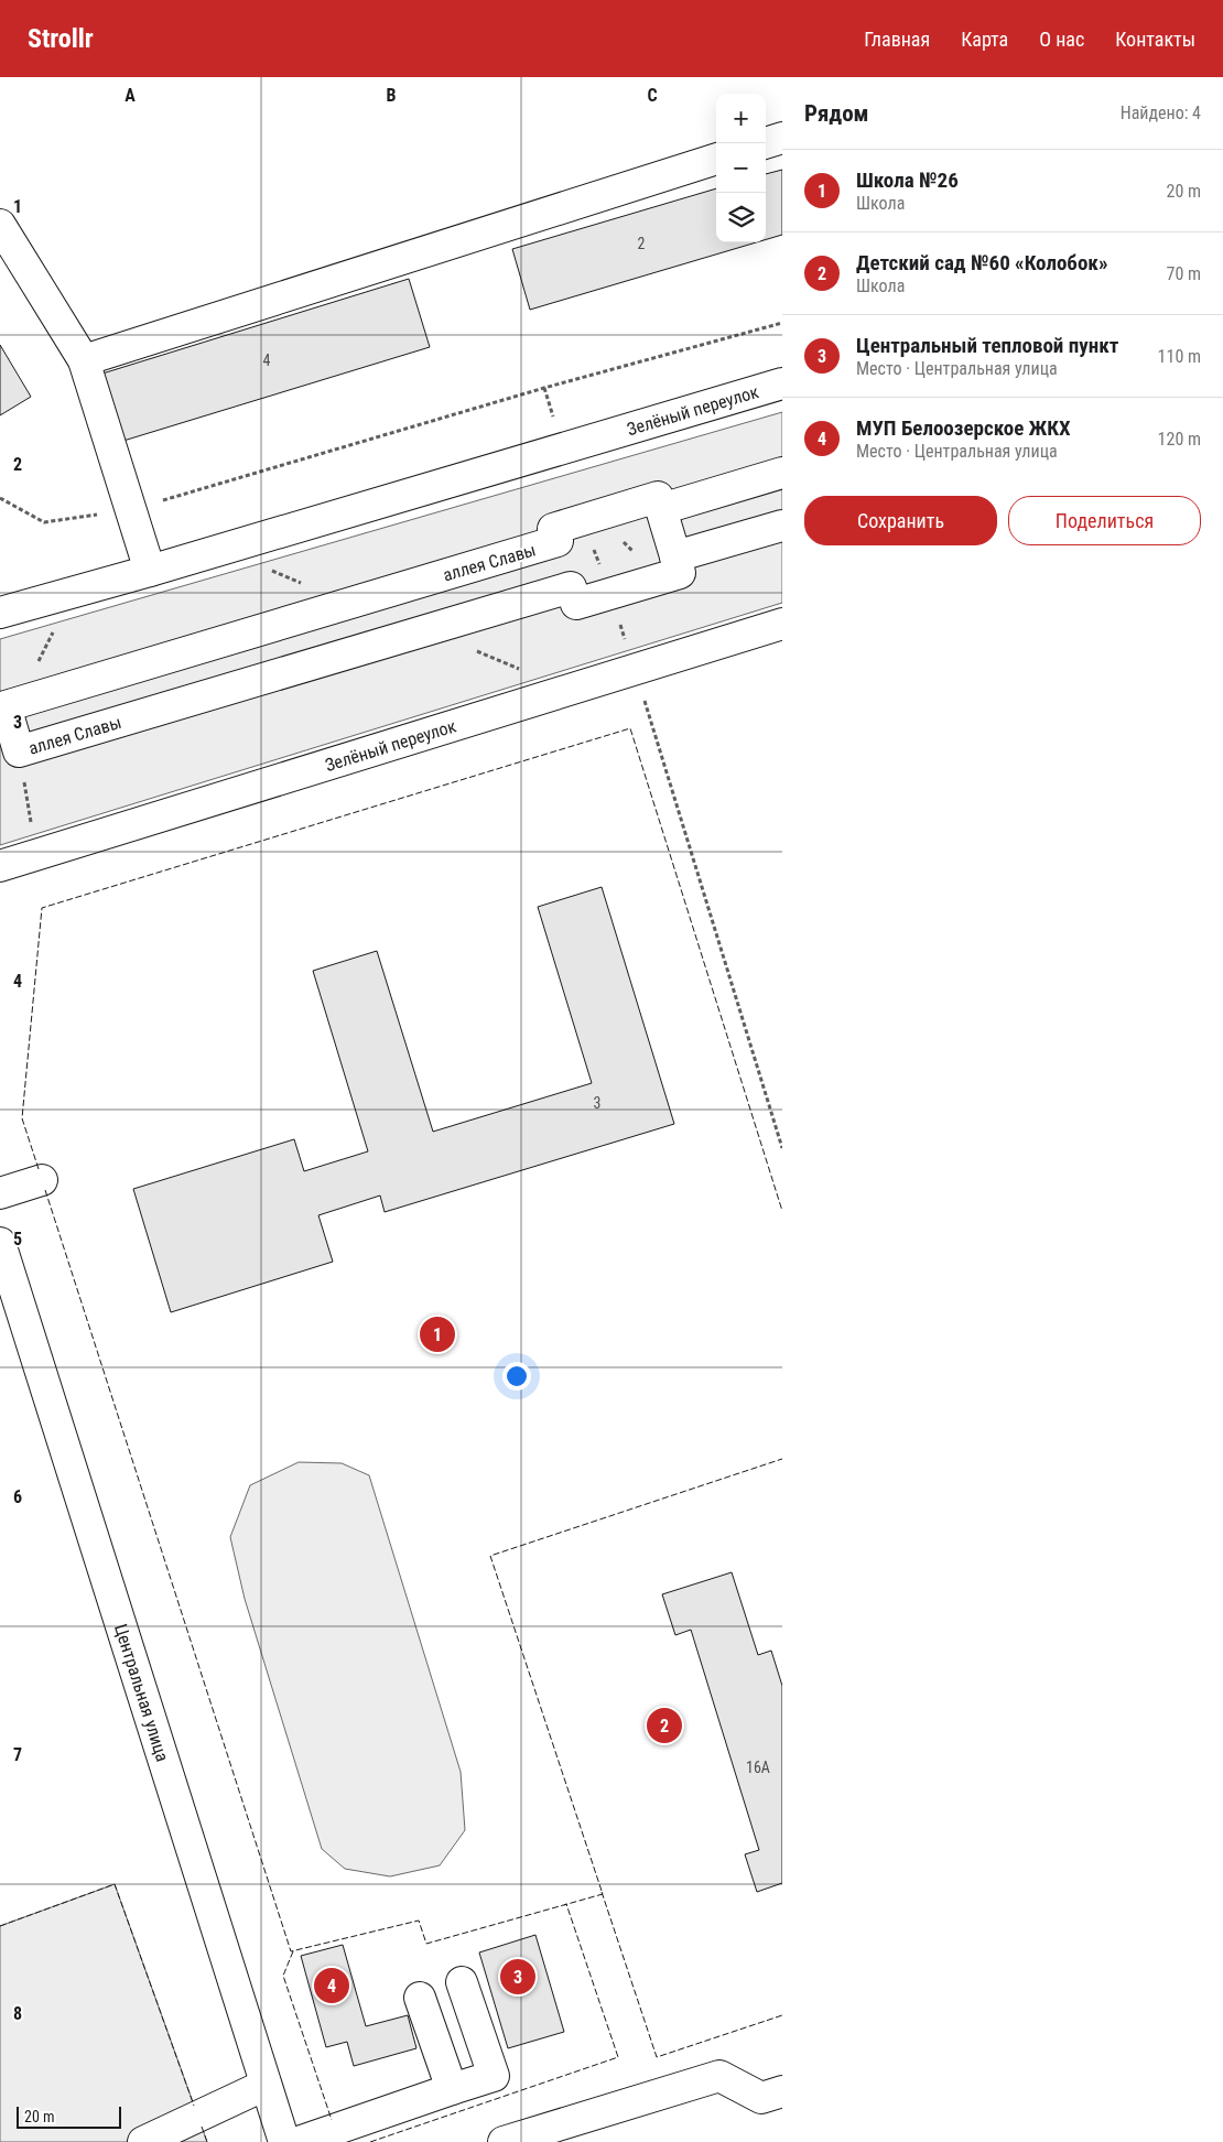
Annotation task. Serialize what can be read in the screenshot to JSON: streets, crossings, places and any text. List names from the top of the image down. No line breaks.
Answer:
{"streets":{"street":["Зелёный переулок","аллея Славы","Центральная улица"]},"house_numbers":["2","4","3","16А"],"scale_bar":"20 m","page":{"header":"Strollr","nav":["Главная","Карта","О нас","Контакты"],"heading":["Рядом","Найдено: 4"],"map_buttons":["+","−"],"list":[{"mark":"1","name":"Школа №26","note":"Школа","value":"20 m"},{"mark":"2","name":"Детский сад №60 «Колобок»","note":"Школа","value":"70 m"},{"mark":"3","name":"Центральный тепловой пункт","note":"Место · Центральная улица","value":"110 m"},{"mark":"4","name":"МУП Белоозерское ЖКХ","note":"Место · Центральная улица","value":"120 m"}],"buttons":["Сохранить","Поделиться"],"pins":["1","2","3","4"],"scale":"20 m"},"grid":{"columns":["A","B","C"],"rows":["1","2","3","4","5","6","7","8"]}}
